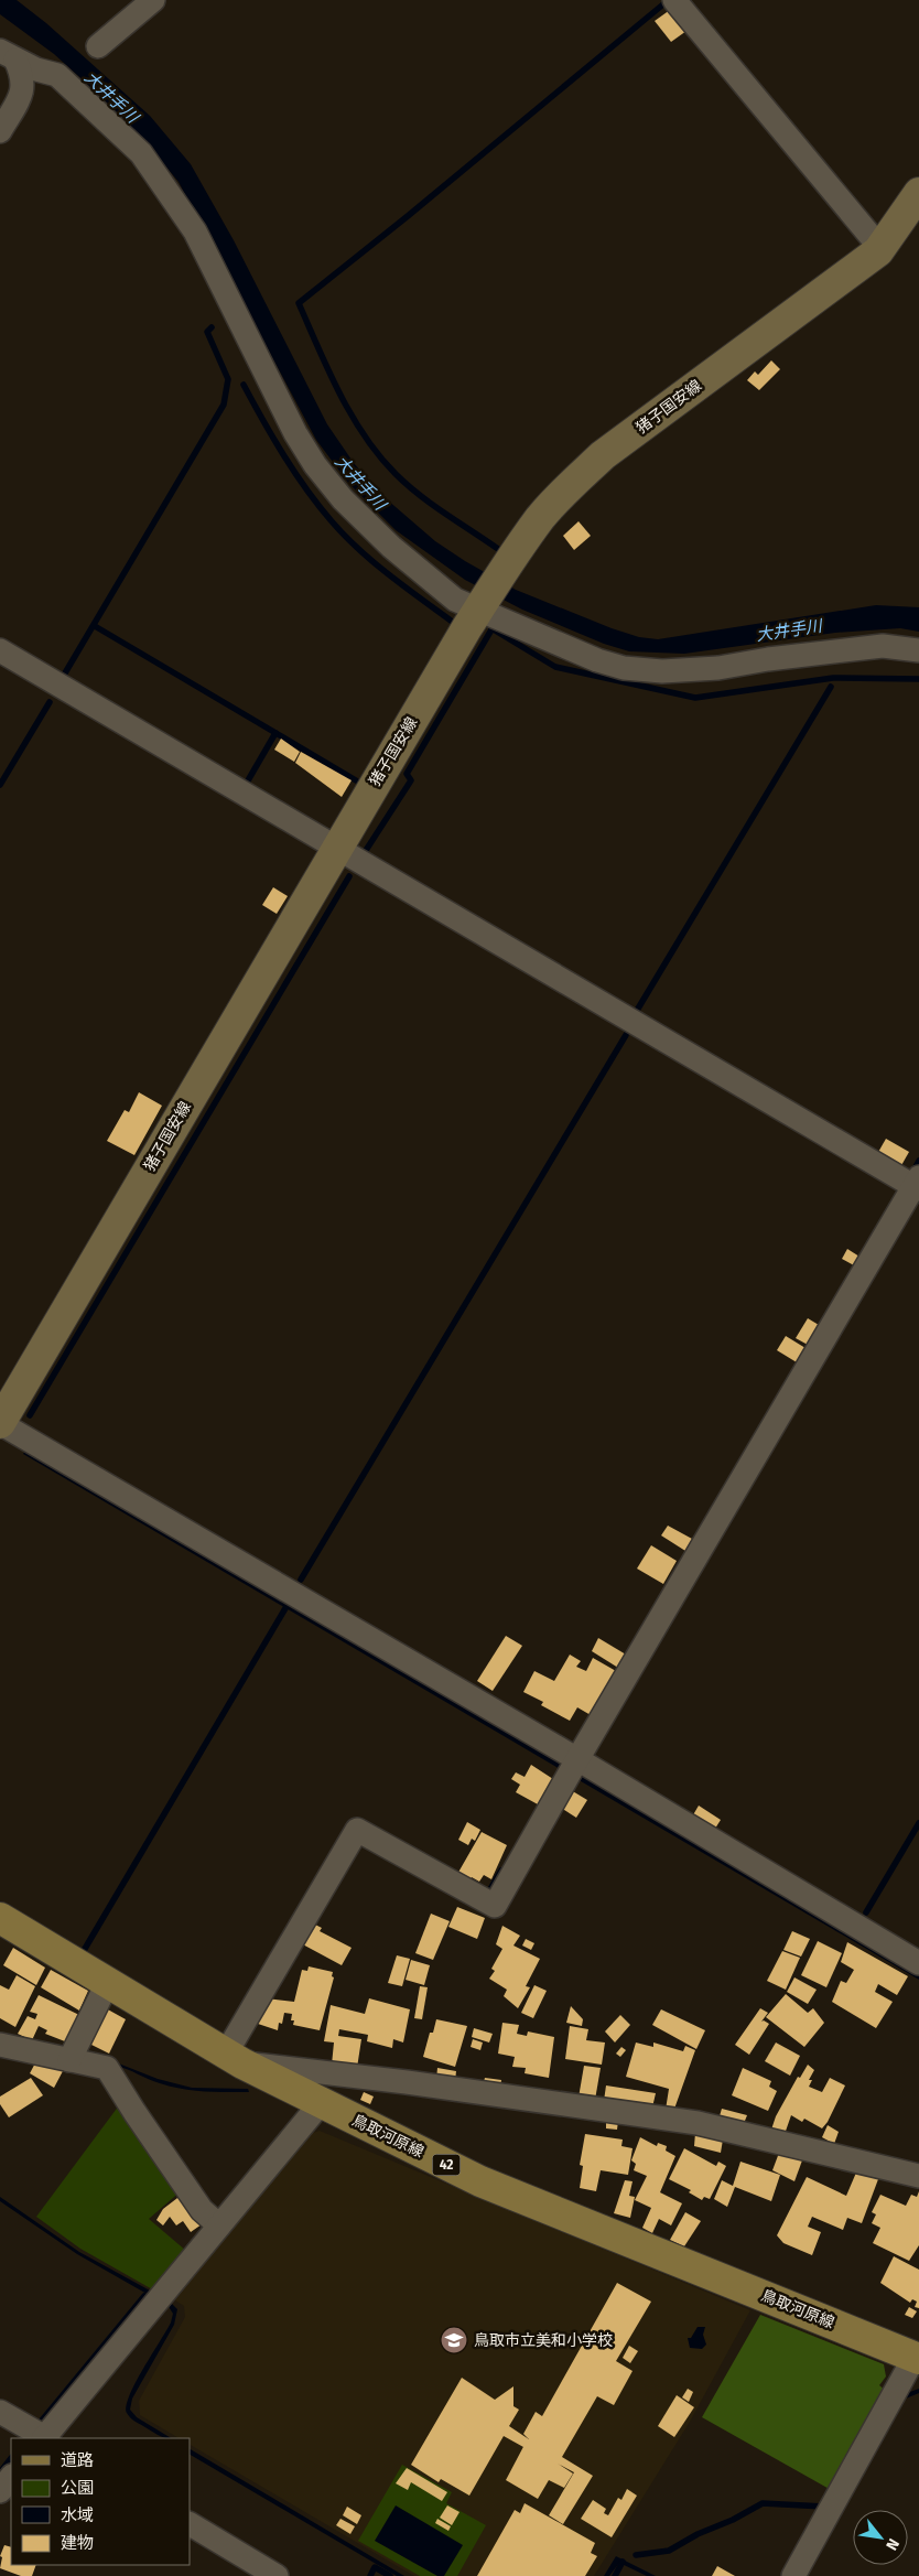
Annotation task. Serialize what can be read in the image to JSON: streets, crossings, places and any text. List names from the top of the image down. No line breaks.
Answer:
{"streets":{"main road":["猪子国安線","鳥取河原線","42"]},"water":["大井手川"],"places":{"school or university":["鳥取市立美和小学校"]},"legend":["道路","公園","水域","建物"],"north":"bottom right"}
